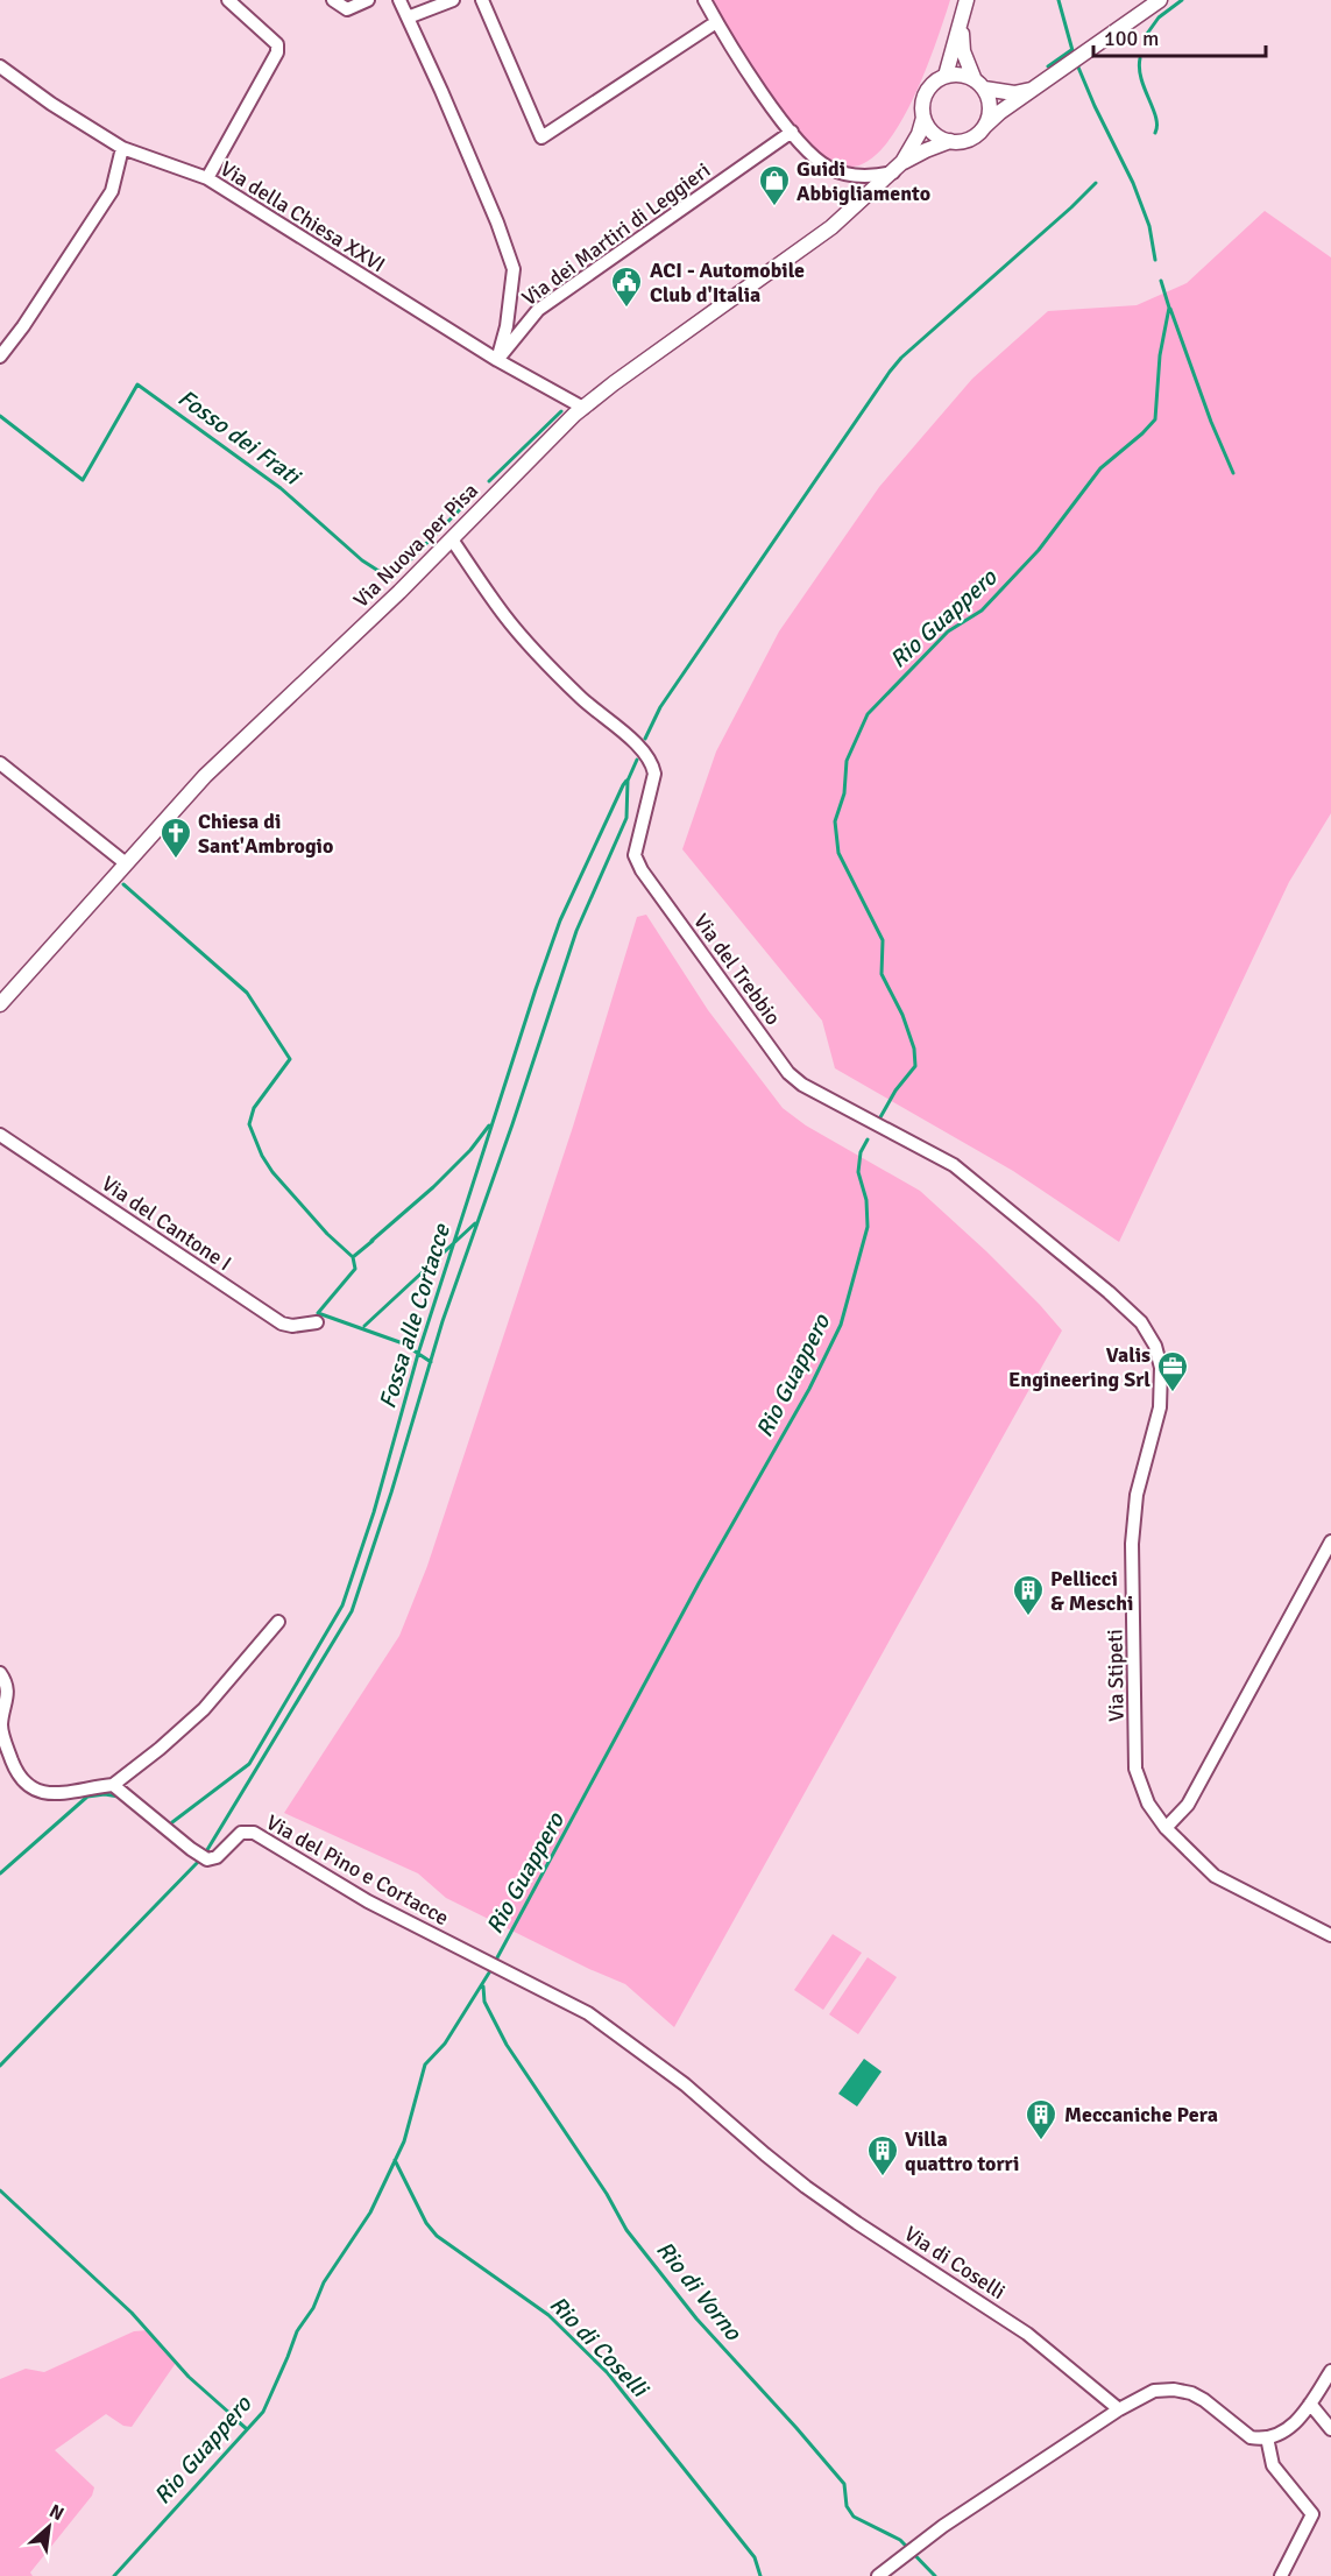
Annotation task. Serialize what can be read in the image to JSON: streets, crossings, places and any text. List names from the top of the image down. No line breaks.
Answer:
{"streets":{"main road":["Via Nuova per Pisa"],"street":["Via della Chiesa XXVI","Via dei Martiri di Leggieri","Via del Trebbio","Via del Cantone I","Via Stipeti","Via del Pino e Cortacce","Via di Coselli"]},"crossings":[["Via della Chiesa XXVI","Via dei Martiri di Leggieri"],["Via della Chiesa XXVI","Via Nuova per Pisa"],["Via Nuova per Pisa","Via del Trebbio"],["Via del Trebbio","Via Stipeti"],["Via del Pino e Cortacce","Via di Coselli"]],"water":["Fosso dei Frati","Rio Guappero","Fossa alle Cortacce","Rio di Vorno","Rio di Coselli"],"places":{"shop":["Guidi Abbigliamento"],"public building":["ACI - Automobile Club d'Italia"],"church":["Chiesa di Sant'Ambrogio"],"office":["Valis Engineering Srl"],"building":["Pellicci & Meschi","Meccaniche Pera","Villa quattro torri"]},"scale_bar":"100 m","north":"top right"}
